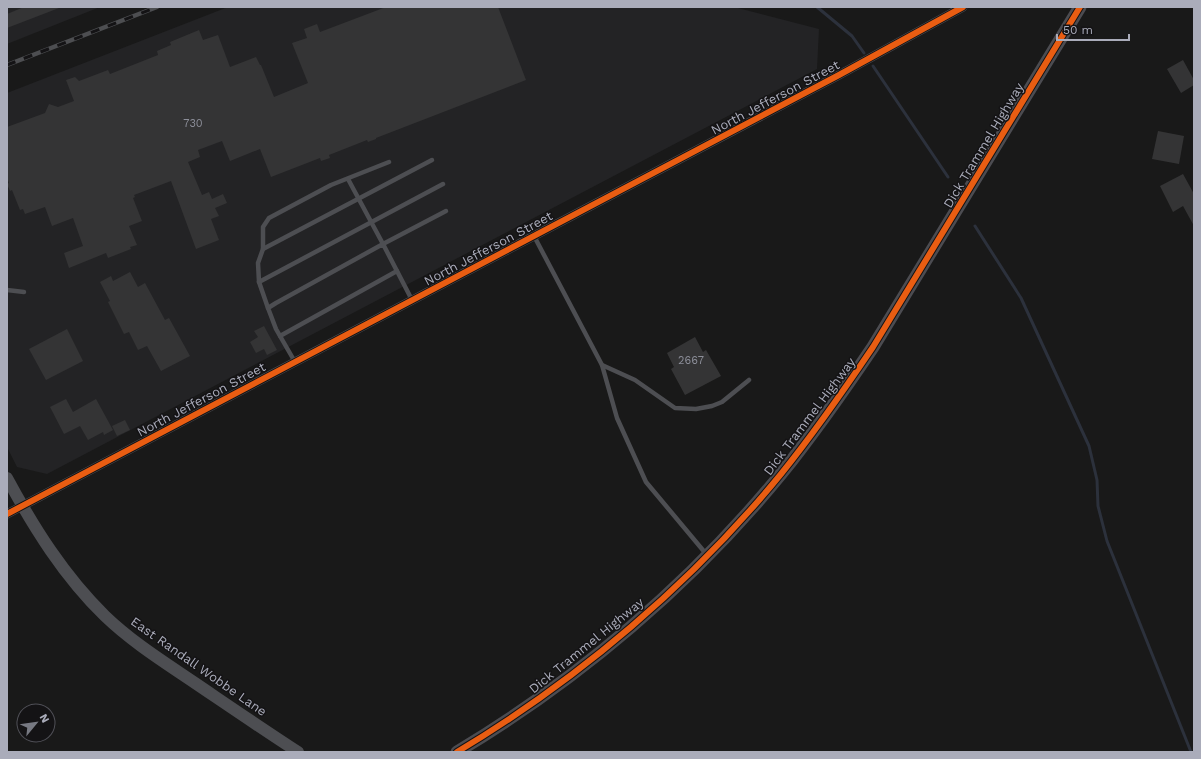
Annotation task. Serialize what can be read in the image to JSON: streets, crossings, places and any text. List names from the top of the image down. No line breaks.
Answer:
{"streets":{"main road":["Dick Trammel Highway"],"street":["North Jefferson Street","East Randall Wobbe Lane"]},"crossings":[["North Jefferson Street","East Randall Wobbe Lane"]],"house_numbers":["730","2667"],"scale_bar":"50 m","north":"top right"}
